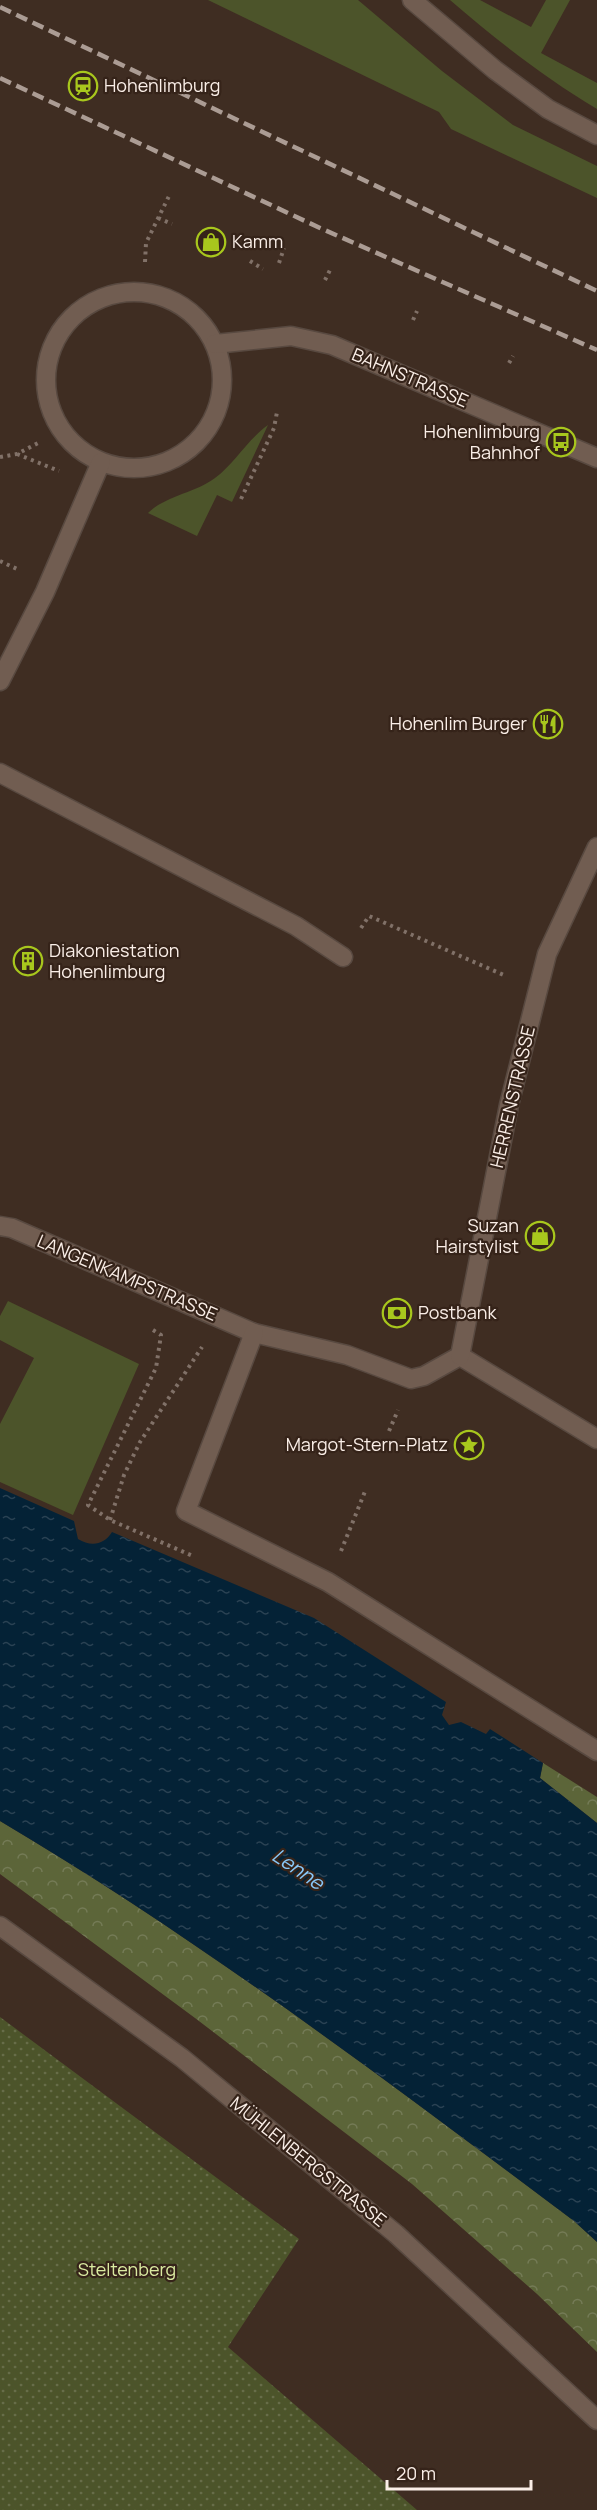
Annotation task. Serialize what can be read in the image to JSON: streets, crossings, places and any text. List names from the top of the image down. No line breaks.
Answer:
{"streets":{"street":["BAHNSTRASSE","HERRENSTRASSE","LANGENKAMPSTRASSE","MÜHLENBERGSTRASSE"]},"crossings":[["HERRENSTRASSE","LANGENKAMPSTRASSE"]],"water":["Lenne"],"parks":["Steltenberg"],"places":{"station":["Hohenlimburg"],"shop":["Kamm","Suzan Hairstylist"],"bus stop":["Hohenlimburg Bahnhof"],"restaurant":["Hohenlim Burger"],"building":["Diakoniestation Hohenlimburg"],"bank":["Postbank"],"place":["Margot-Stern-Platz"]},"scale_bar":"20 m"}
